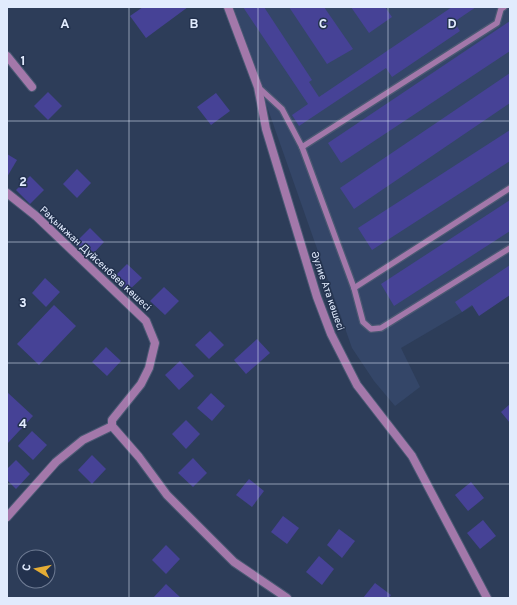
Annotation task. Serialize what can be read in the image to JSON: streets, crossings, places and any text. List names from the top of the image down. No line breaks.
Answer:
{"streets":{"street":["Рақымжан Дүйсенбаев көшесі","Әулие Ата көшесі"]},"north":"left","grid":{"columns":["A","B","C","D"],"rows":["1","2","3","4"]}}
